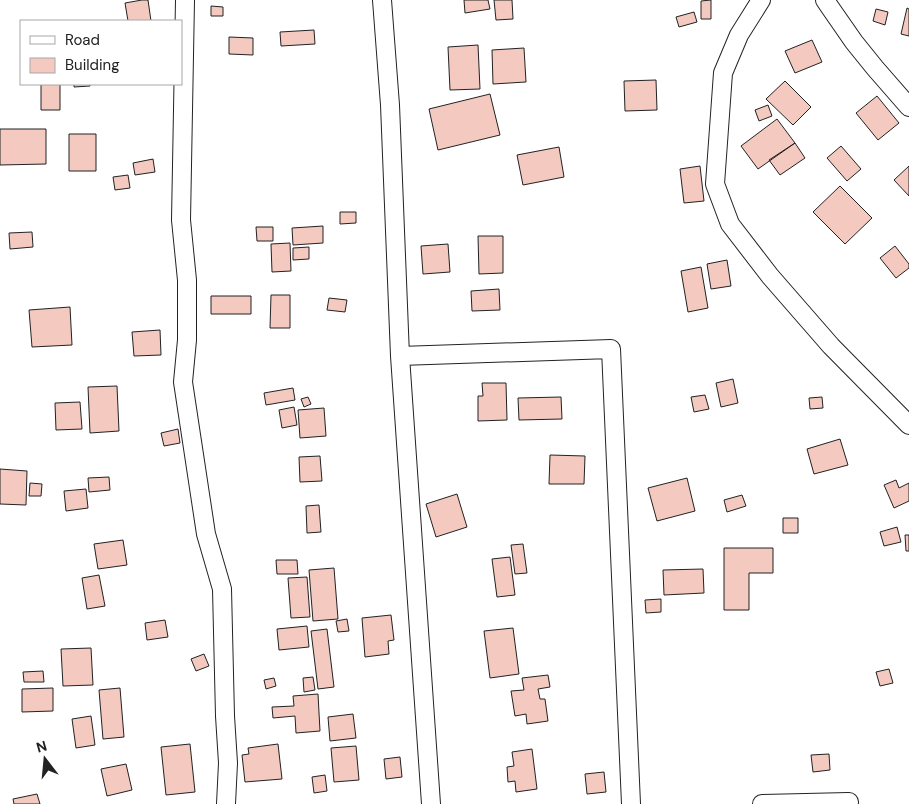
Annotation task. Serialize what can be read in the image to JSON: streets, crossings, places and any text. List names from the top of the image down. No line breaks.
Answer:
{"legend":["Road","Building"],"north":"top"}
